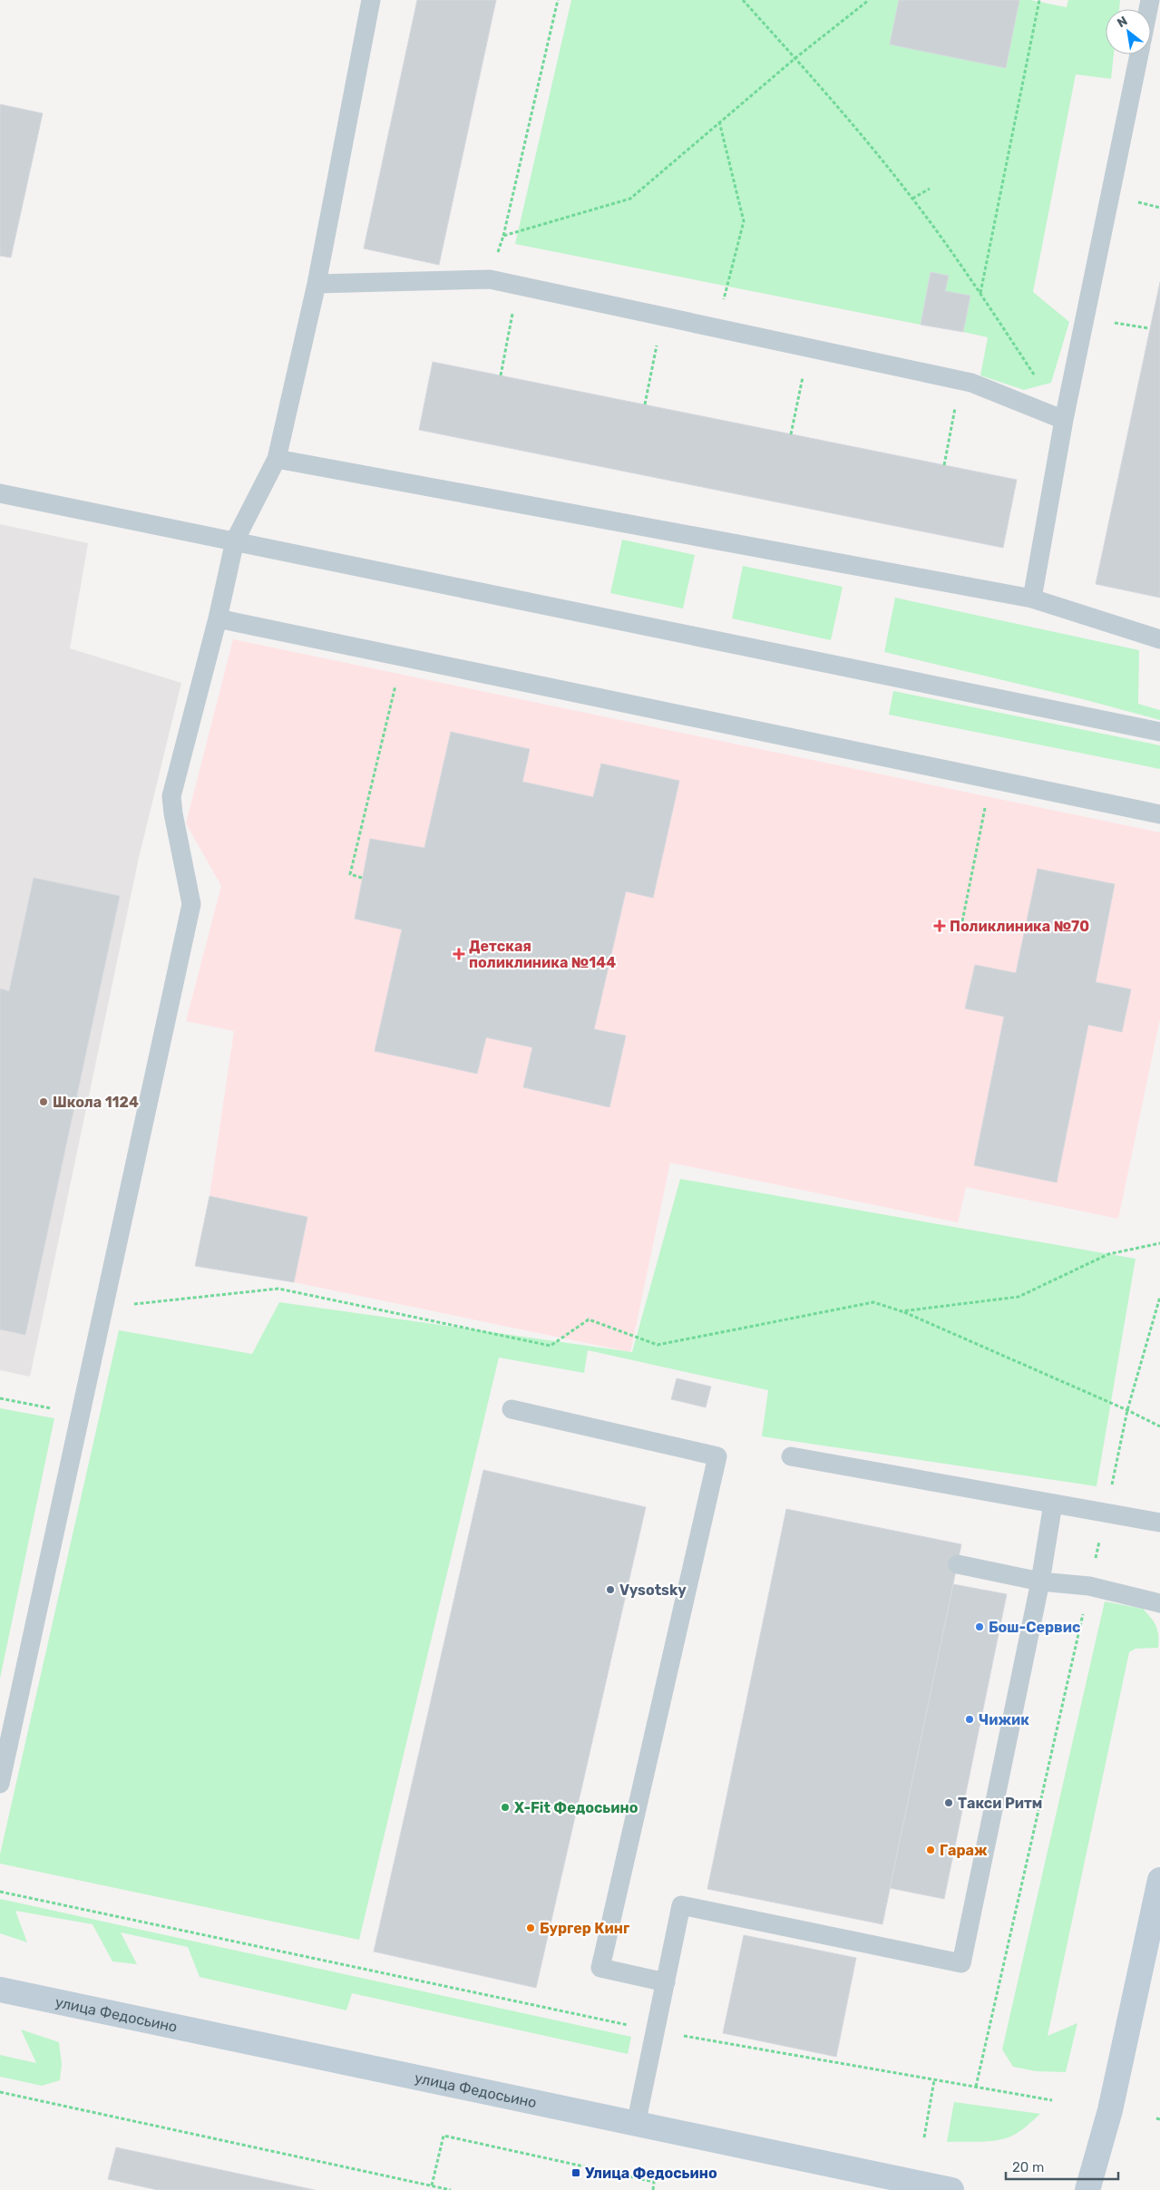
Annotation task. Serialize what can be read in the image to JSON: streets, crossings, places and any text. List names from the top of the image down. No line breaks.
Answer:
{"streets":{"street":["улица Федосьино"]},"places":{"health":["Поликлиника №70","Детская поликлиника №144"],"other":["Школа 1124","Vysotsky","Бош-Сервис","Чижик","Такси Ритм","X-Fit Федосьино","Гараж","Бургер Кинг"],"transit":["Улица Федосьино"]},"scale_bar":"20 m","north":"top left"}
